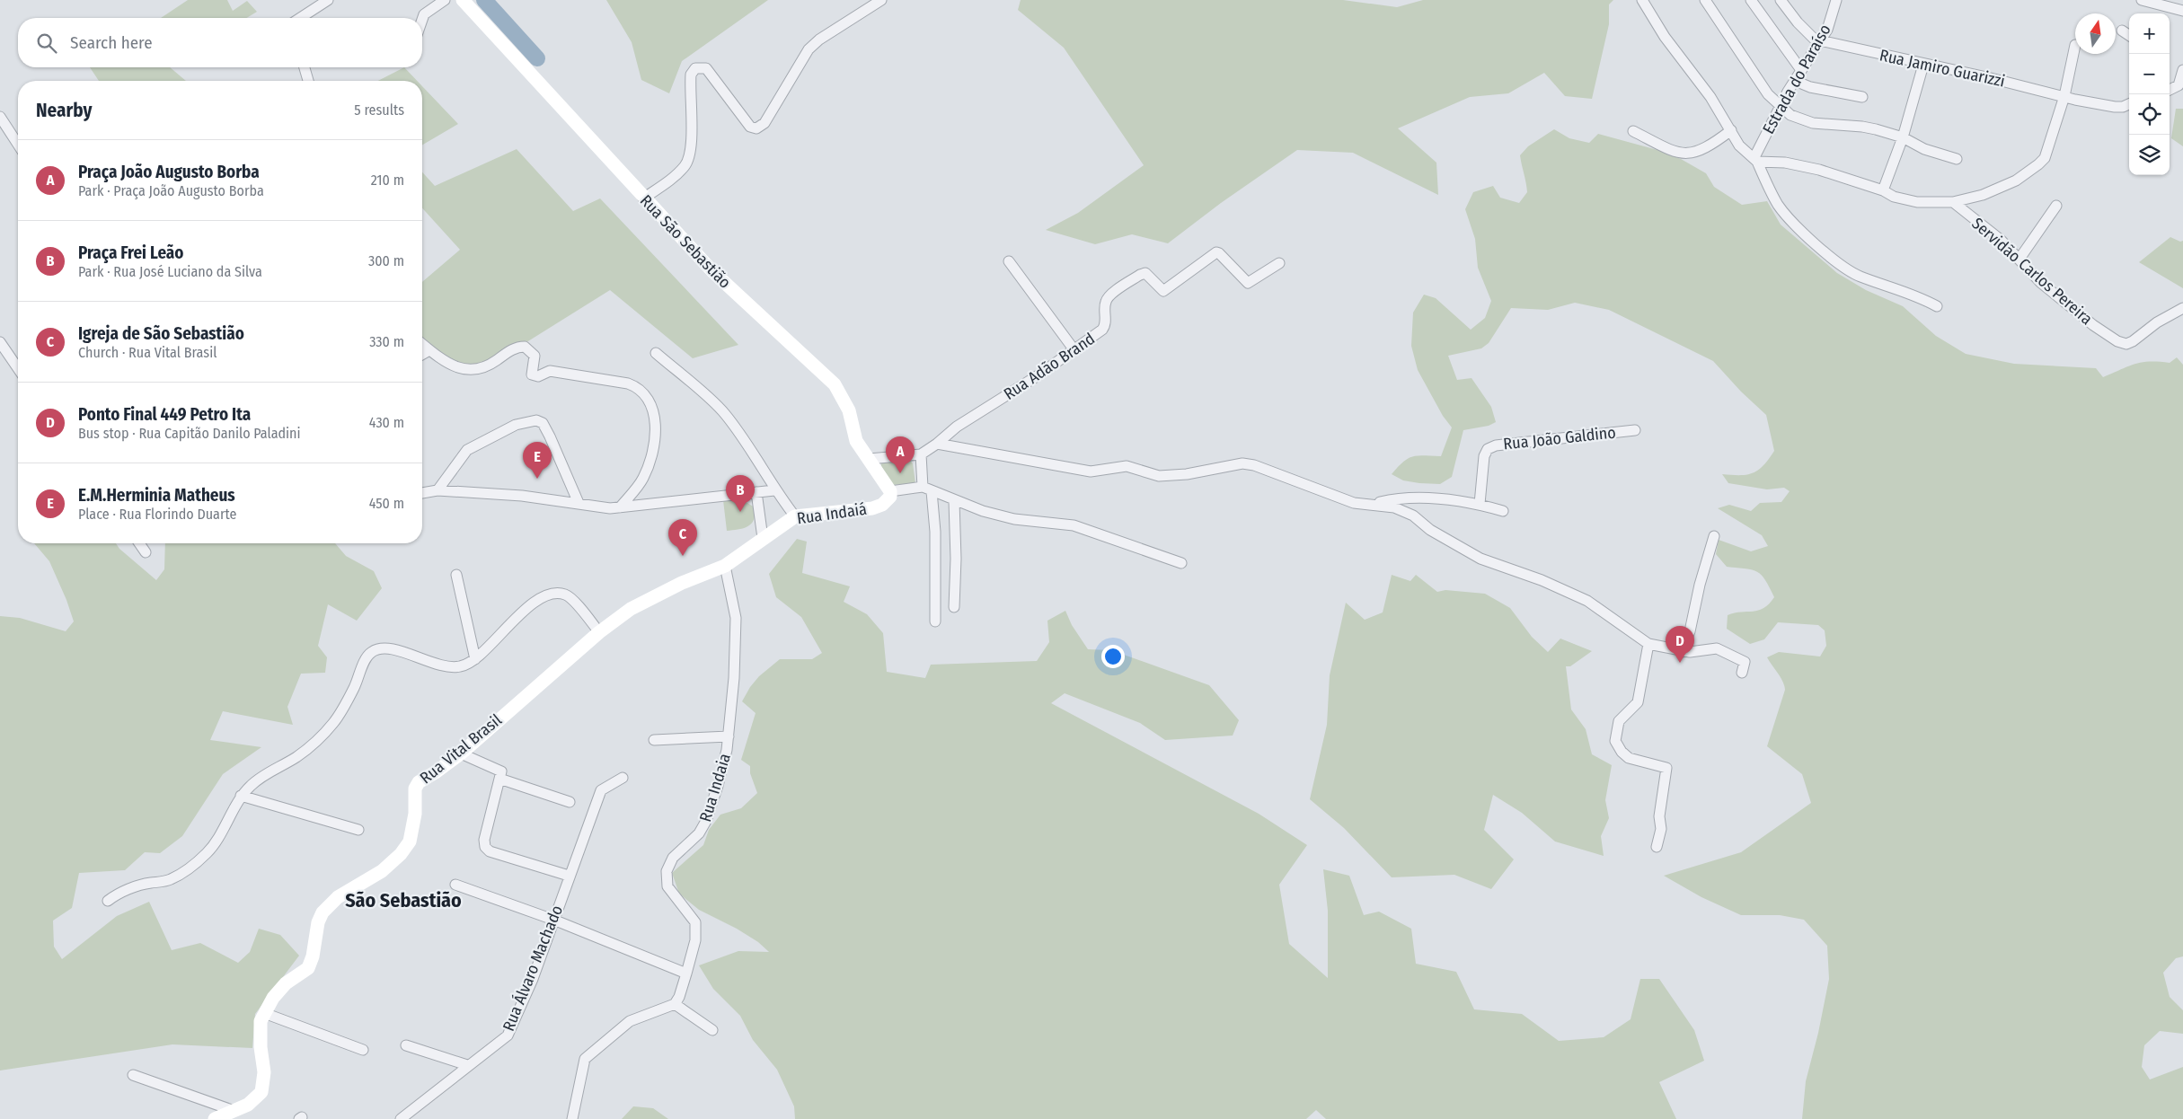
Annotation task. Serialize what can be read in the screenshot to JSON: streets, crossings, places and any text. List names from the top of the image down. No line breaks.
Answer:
{"streets":{"street":["Rua Jamiro Guarizzi","Estrada do Paraíso","Rua São Sebastião","Servidão Carlos Pereira","Rua Adão Brand","Rua João Galdino","Rua Indaiá","Rua Vital Brasil","Rua Indaia","Rua Álvaro Machado"]},"crossings":[["Rua Jamiro Guarizzi","Estrada do Paraíso"],["Rua São Sebastião","Rua Indaiá"],["Rua Indaiá","Rua Vital Brasil"],["Rua Indaiá","Rua Indaia"],["Rua Vital Brasil","Rua Indaia"]],"districts":["São Sebastião"],"north":"top","page":{"map_buttons":["+","−"],"search":"Search here","heading":["Nearby","5 results"],"list":[{"mark":"A","name":"Praça João Augusto Borba","note":"Park · Praça João Augusto Borba","value":"210 m"},{"mark":"B","name":"Praça Frei Leão","note":"Park · Rua José Luciano da Silva","value":"300 m"},{"mark":"C","name":"Igreja de São Sebastião","note":"Church · Rua Vital Brasil","value":"330 m"},{"mark":"D","name":"Ponto Final 449 Petro Ita","note":"Bus stop · Rua Capitão Danilo Paladini","value":"430 m"},{"mark":"E","name":"E.M.Herminia Matheus","note":"Place · Rua Florindo Duarte","value":"450 m"}],"pins":["A","E","B","C","D"]}}
